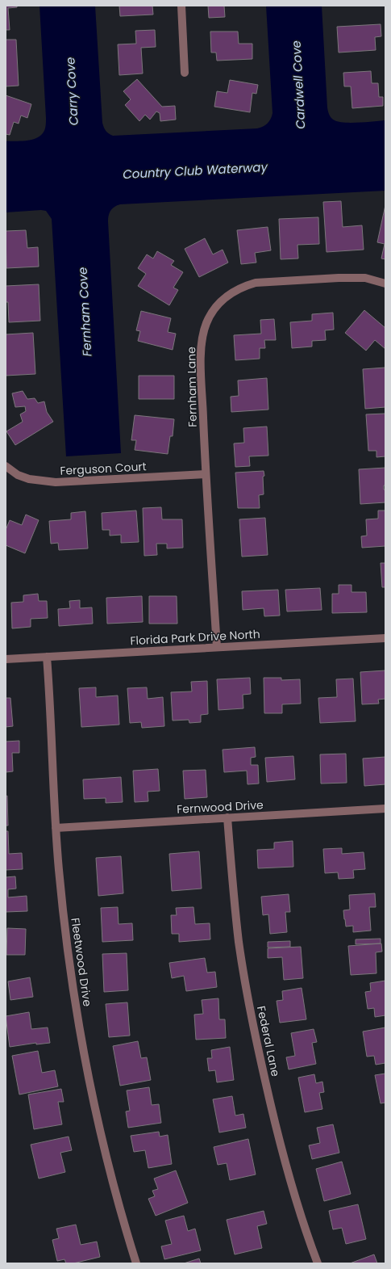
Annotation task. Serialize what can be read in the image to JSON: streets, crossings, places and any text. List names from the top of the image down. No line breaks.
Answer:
{"streets":{"street":["Fernham Lane","Ferguson Court","Florida Park Drive North","Fernwood Drive","Fleetwood Drive","Federal Lane"]},"crossings":[["Fernham Lane","Ferguson Court"],["Fernham Lane","Florida Park Drive North"],["Florida Park Drive North","Fleetwood Drive"],["Fernwood Drive","Fleetwood Drive"],["Fernwood Drive","Federal Lane"]],"water":["Cardwell Cove","Carry Cove","Country Club Waterway","Fernham Cove"]}
